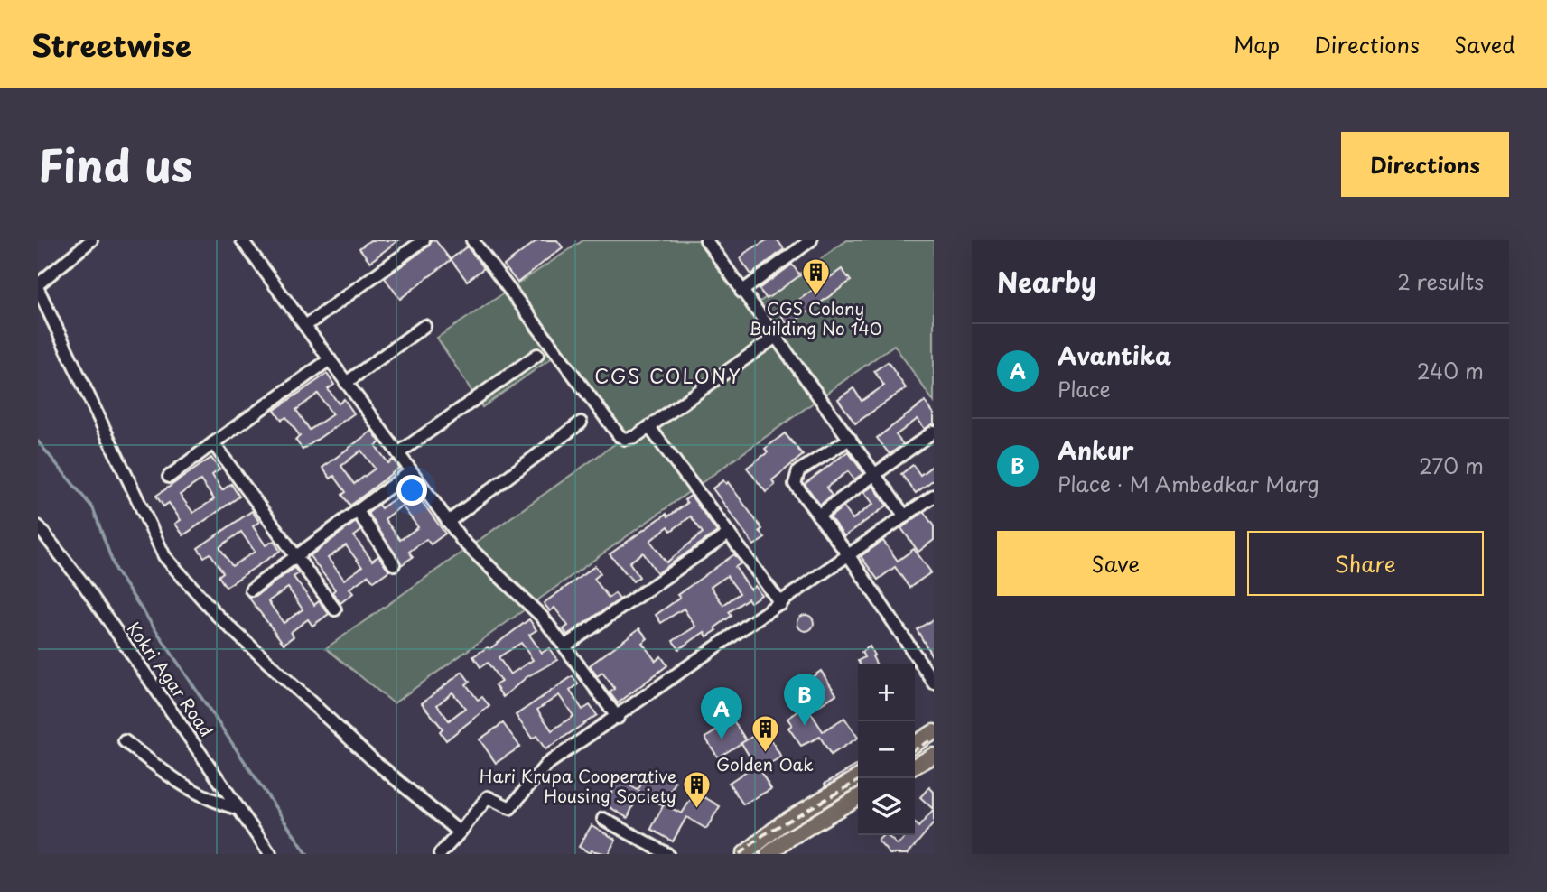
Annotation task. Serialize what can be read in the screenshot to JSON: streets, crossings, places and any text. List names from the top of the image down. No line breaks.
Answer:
{"streets":{"street":["Kokri Agar Road"]},"districts":["CGS COLONY"],"places":{"building":["CGS Colony Building No 140","Golden Oak","Hari Krupa Cooperative Housing Society"]},"page":{"header":"Streetwise","nav":["Map","Directions","Saved"],"title":"Find us","buttons":["Directions",["Save","Share"]],"heading":["Nearby","2 results"],"list":[{"mark":"A","name":"Avantika","note":"Place","value":"240 m"},{"mark":"B","name":"Ankur","note":"Place · M Ambedkar Marg","value":"270 m"}],"map_buttons":["+","−"],"pins":["B","A"]}}
